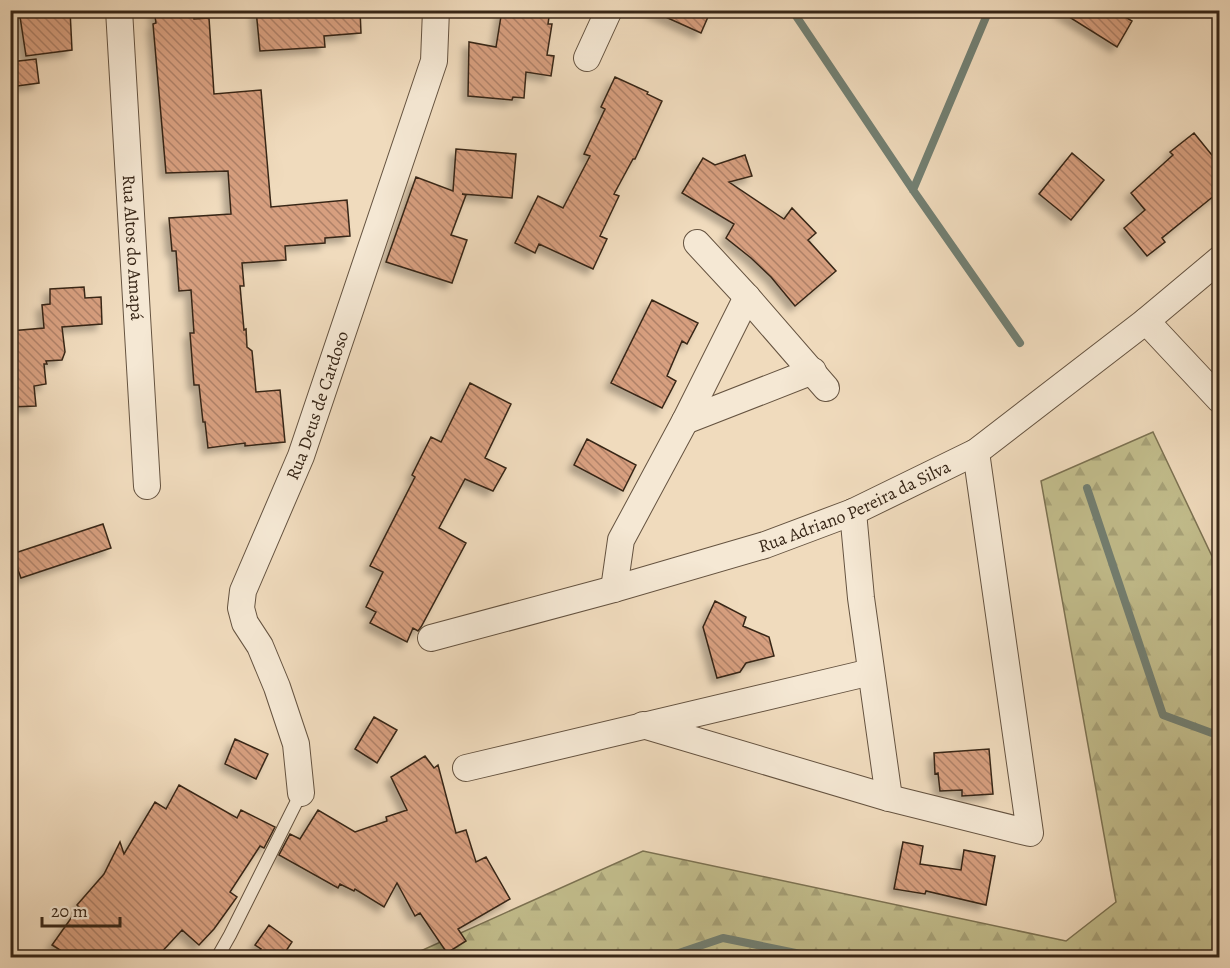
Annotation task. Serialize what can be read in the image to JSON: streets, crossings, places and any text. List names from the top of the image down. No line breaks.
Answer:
{"streets":{"street":["Rua Altos do Amapá","Rua Deus de Cardoso","Rua Adriano Pereira da Silva"]},"scale_bar":"20 m"}
